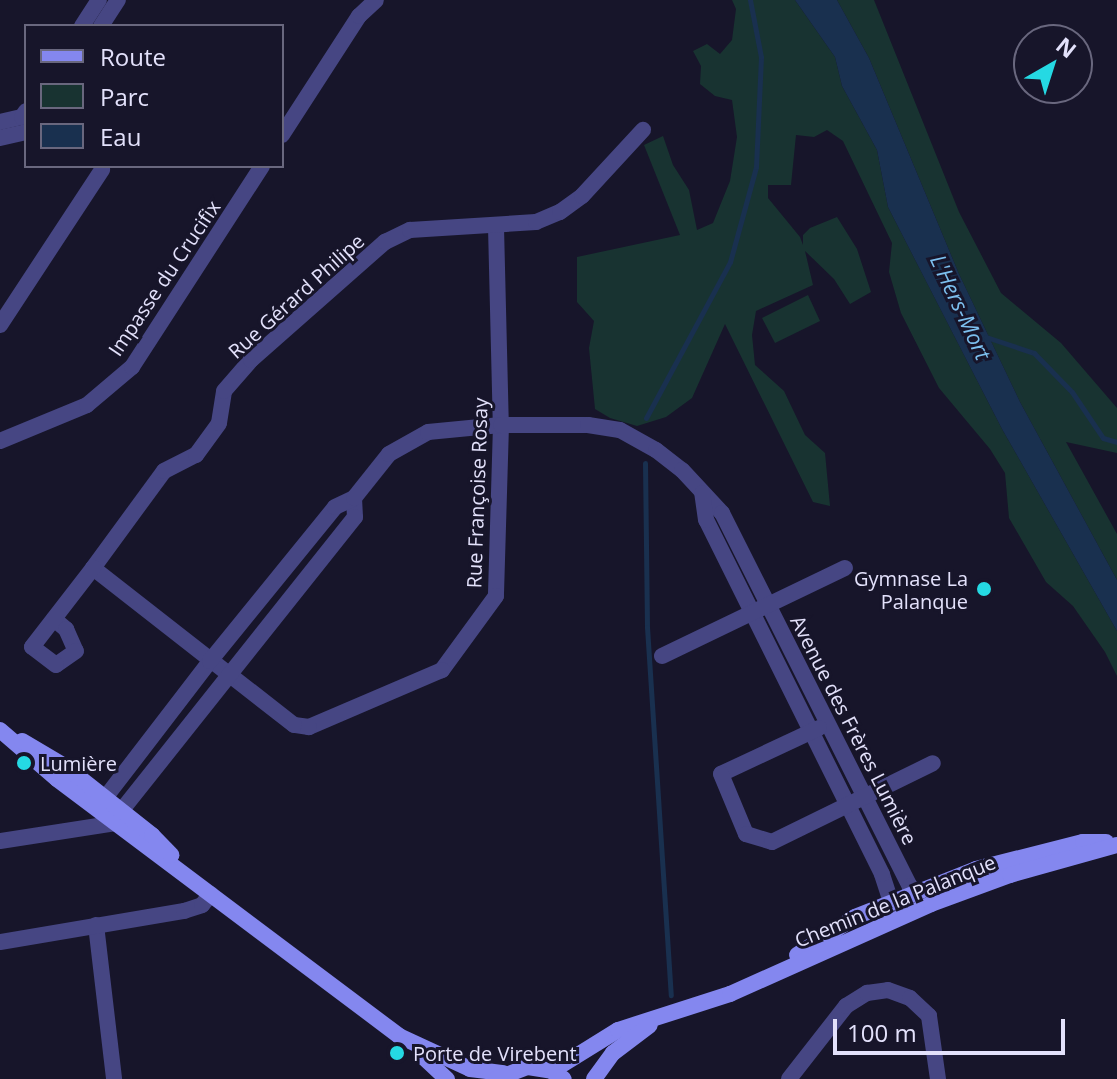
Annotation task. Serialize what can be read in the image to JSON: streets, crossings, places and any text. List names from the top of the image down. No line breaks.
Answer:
{"streets":{"street":["Impasse du Crucifix","Rue Gérard Philipe","Rue Françoise Rosay","Avenue des Frères Lumière","Chemin de la Palanque"]},"crossings":[["Rue Gérard Philipe","Rue Françoise Rosay"],["Rue Françoise Rosay","Avenue des Frères Lumière"],["Avenue des Frères Lumière","Chemin de la Palanque"]],"water":["L'Hers-Mort"],"places":["Gymnase La Palanque","Lumière","Porte de Virebent"],"legend":["Route","Parc","Eau"],"scale_bar":"100 m","north":"top right"}
